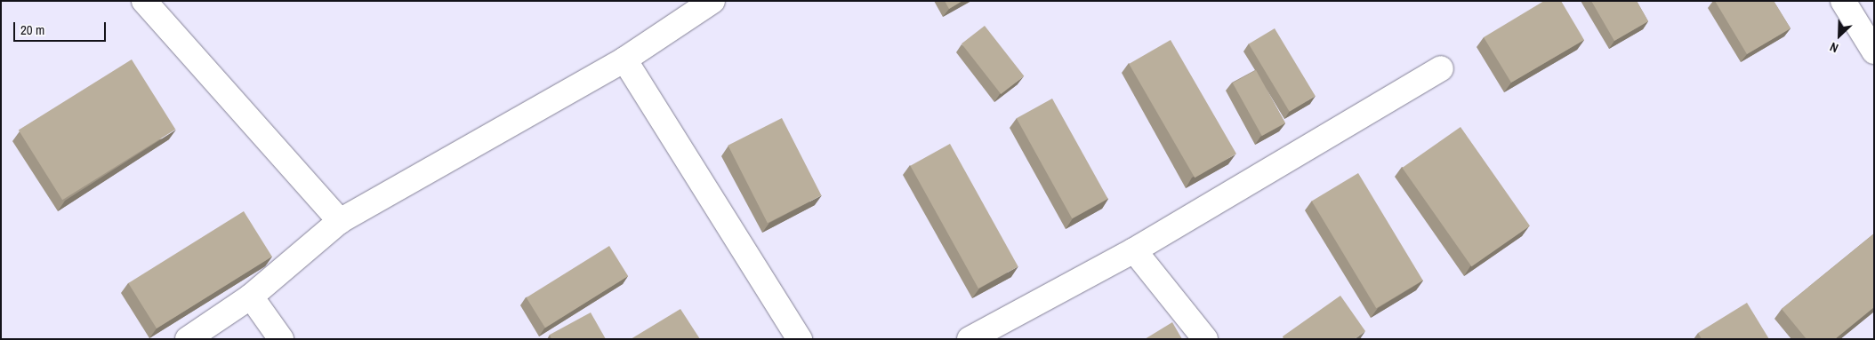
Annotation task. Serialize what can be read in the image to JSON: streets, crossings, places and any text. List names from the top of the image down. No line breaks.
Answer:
{"scale_bar":"20 m","north":"bottom left"}
